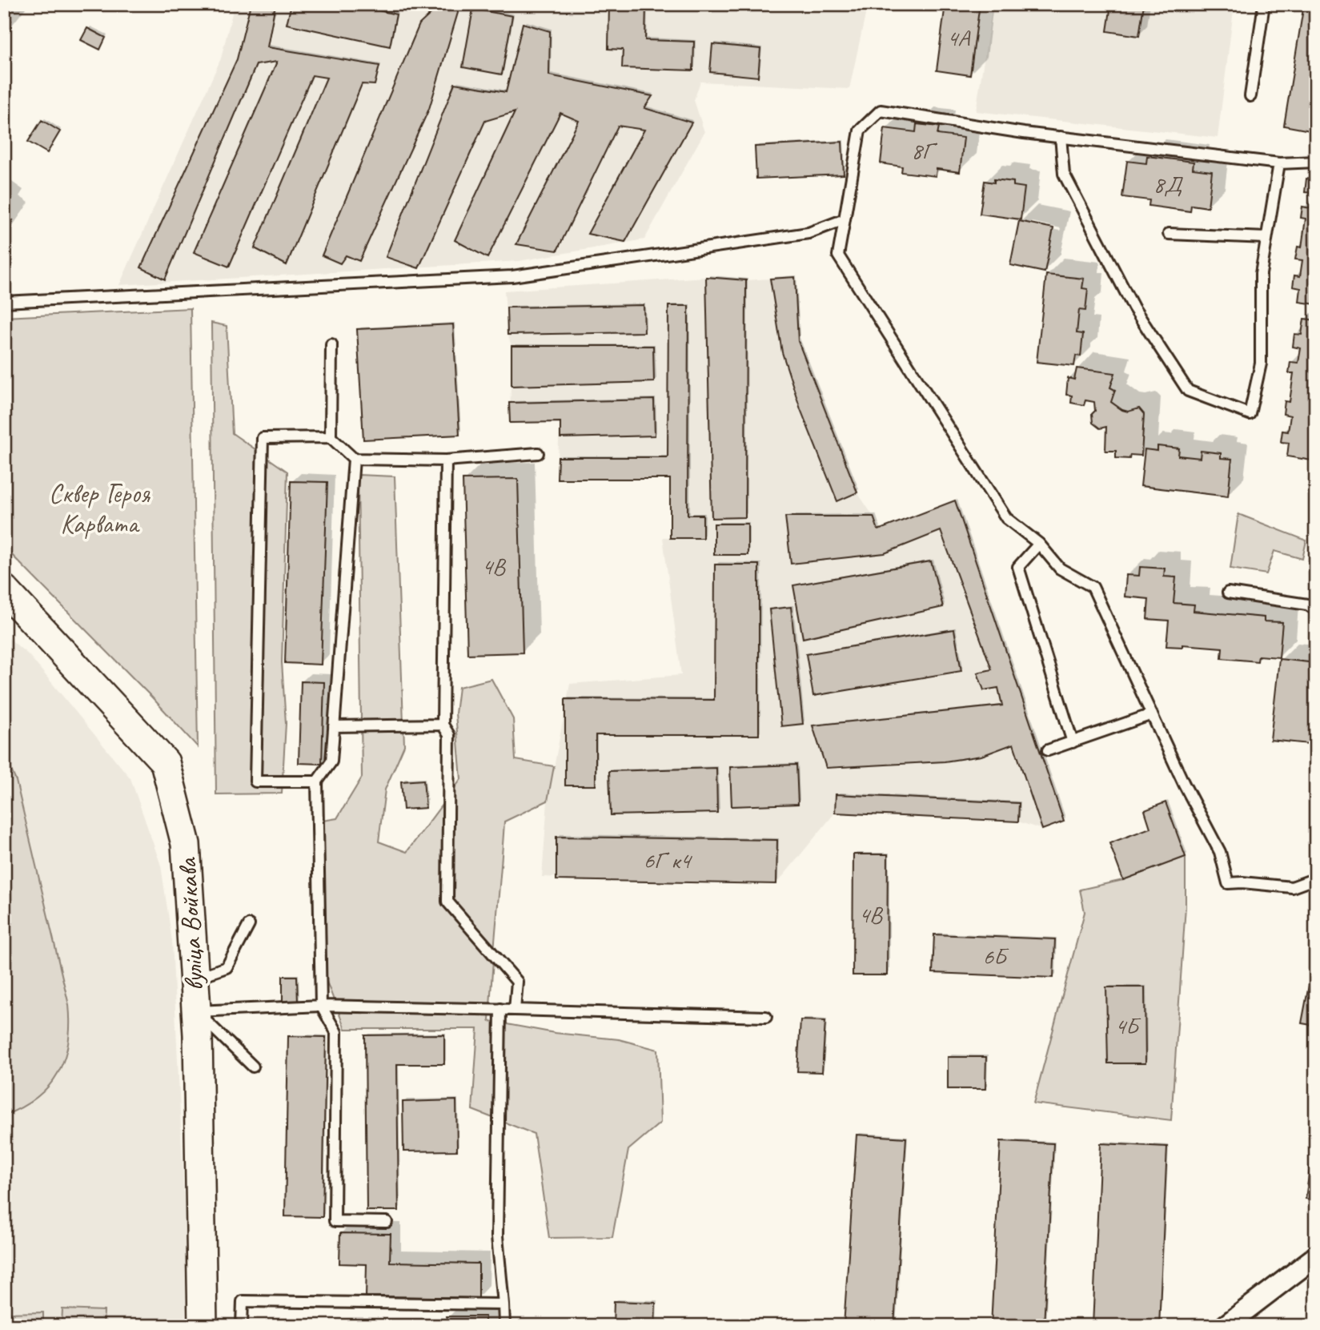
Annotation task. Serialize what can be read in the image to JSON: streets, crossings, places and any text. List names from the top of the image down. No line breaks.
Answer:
{"streets":{"main road":["вуліца Войкава"]},"parks":["Сквер Героя Карвата"],"house_numbers":["4А","8Г","8Д","4В","6Г к4","4В","6Б","4Б"]}
